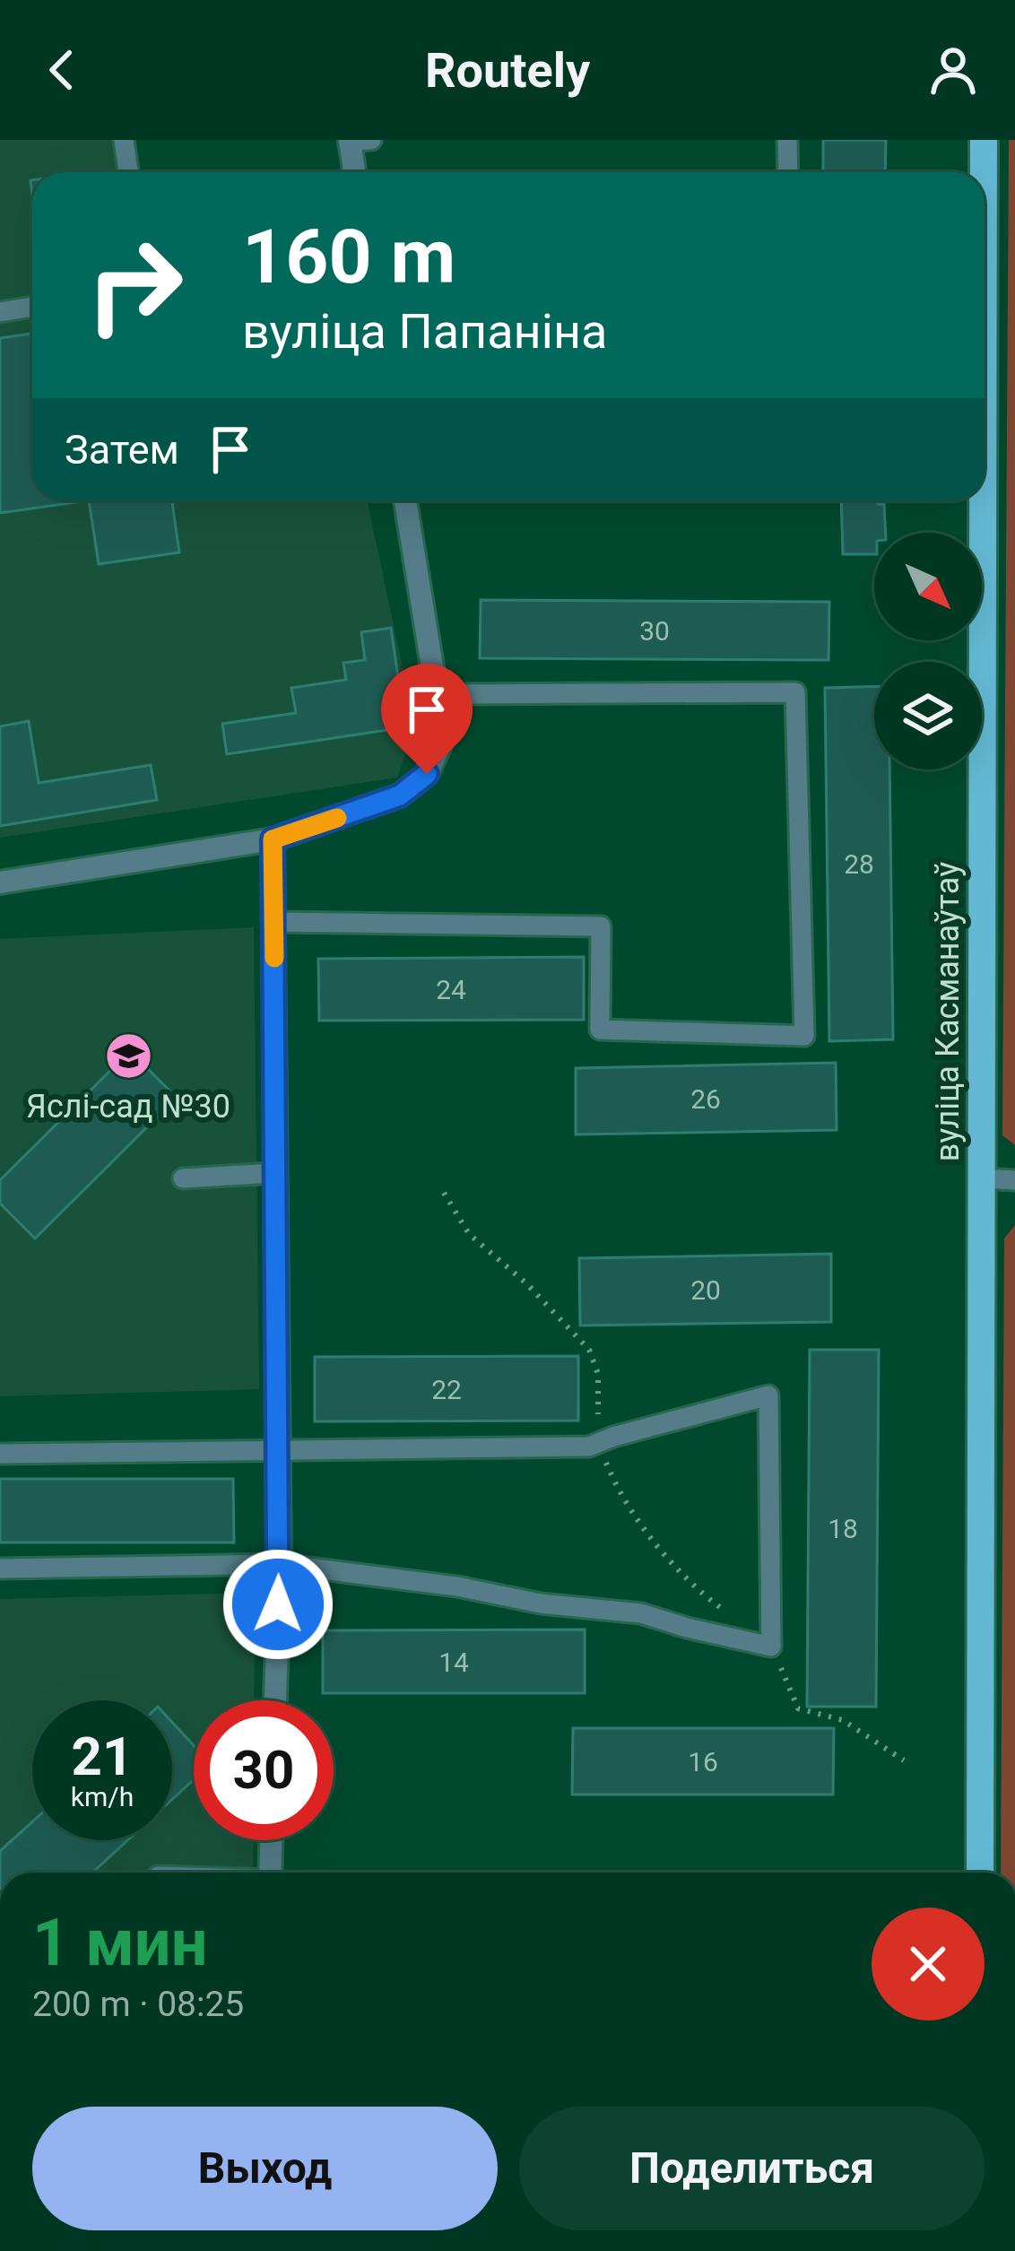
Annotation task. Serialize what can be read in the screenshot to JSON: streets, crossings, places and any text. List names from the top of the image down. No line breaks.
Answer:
{"streets":{"main road":["вуліца Касманаўтаў"]},"places":{"school or university":["Яслі-сад №30"]},"house_numbers":["30","28","24","26","20","22","18","14","16"],"north":"bottom right","page":{"header":"Routely","turn":["160 m","вуліца Папаніна"],"then":"Затем","speed":"21 km/h","limit":"30","heading":["1 мин","200 m · 08:25"],"buttons":["Выход","Поделиться"]}}
